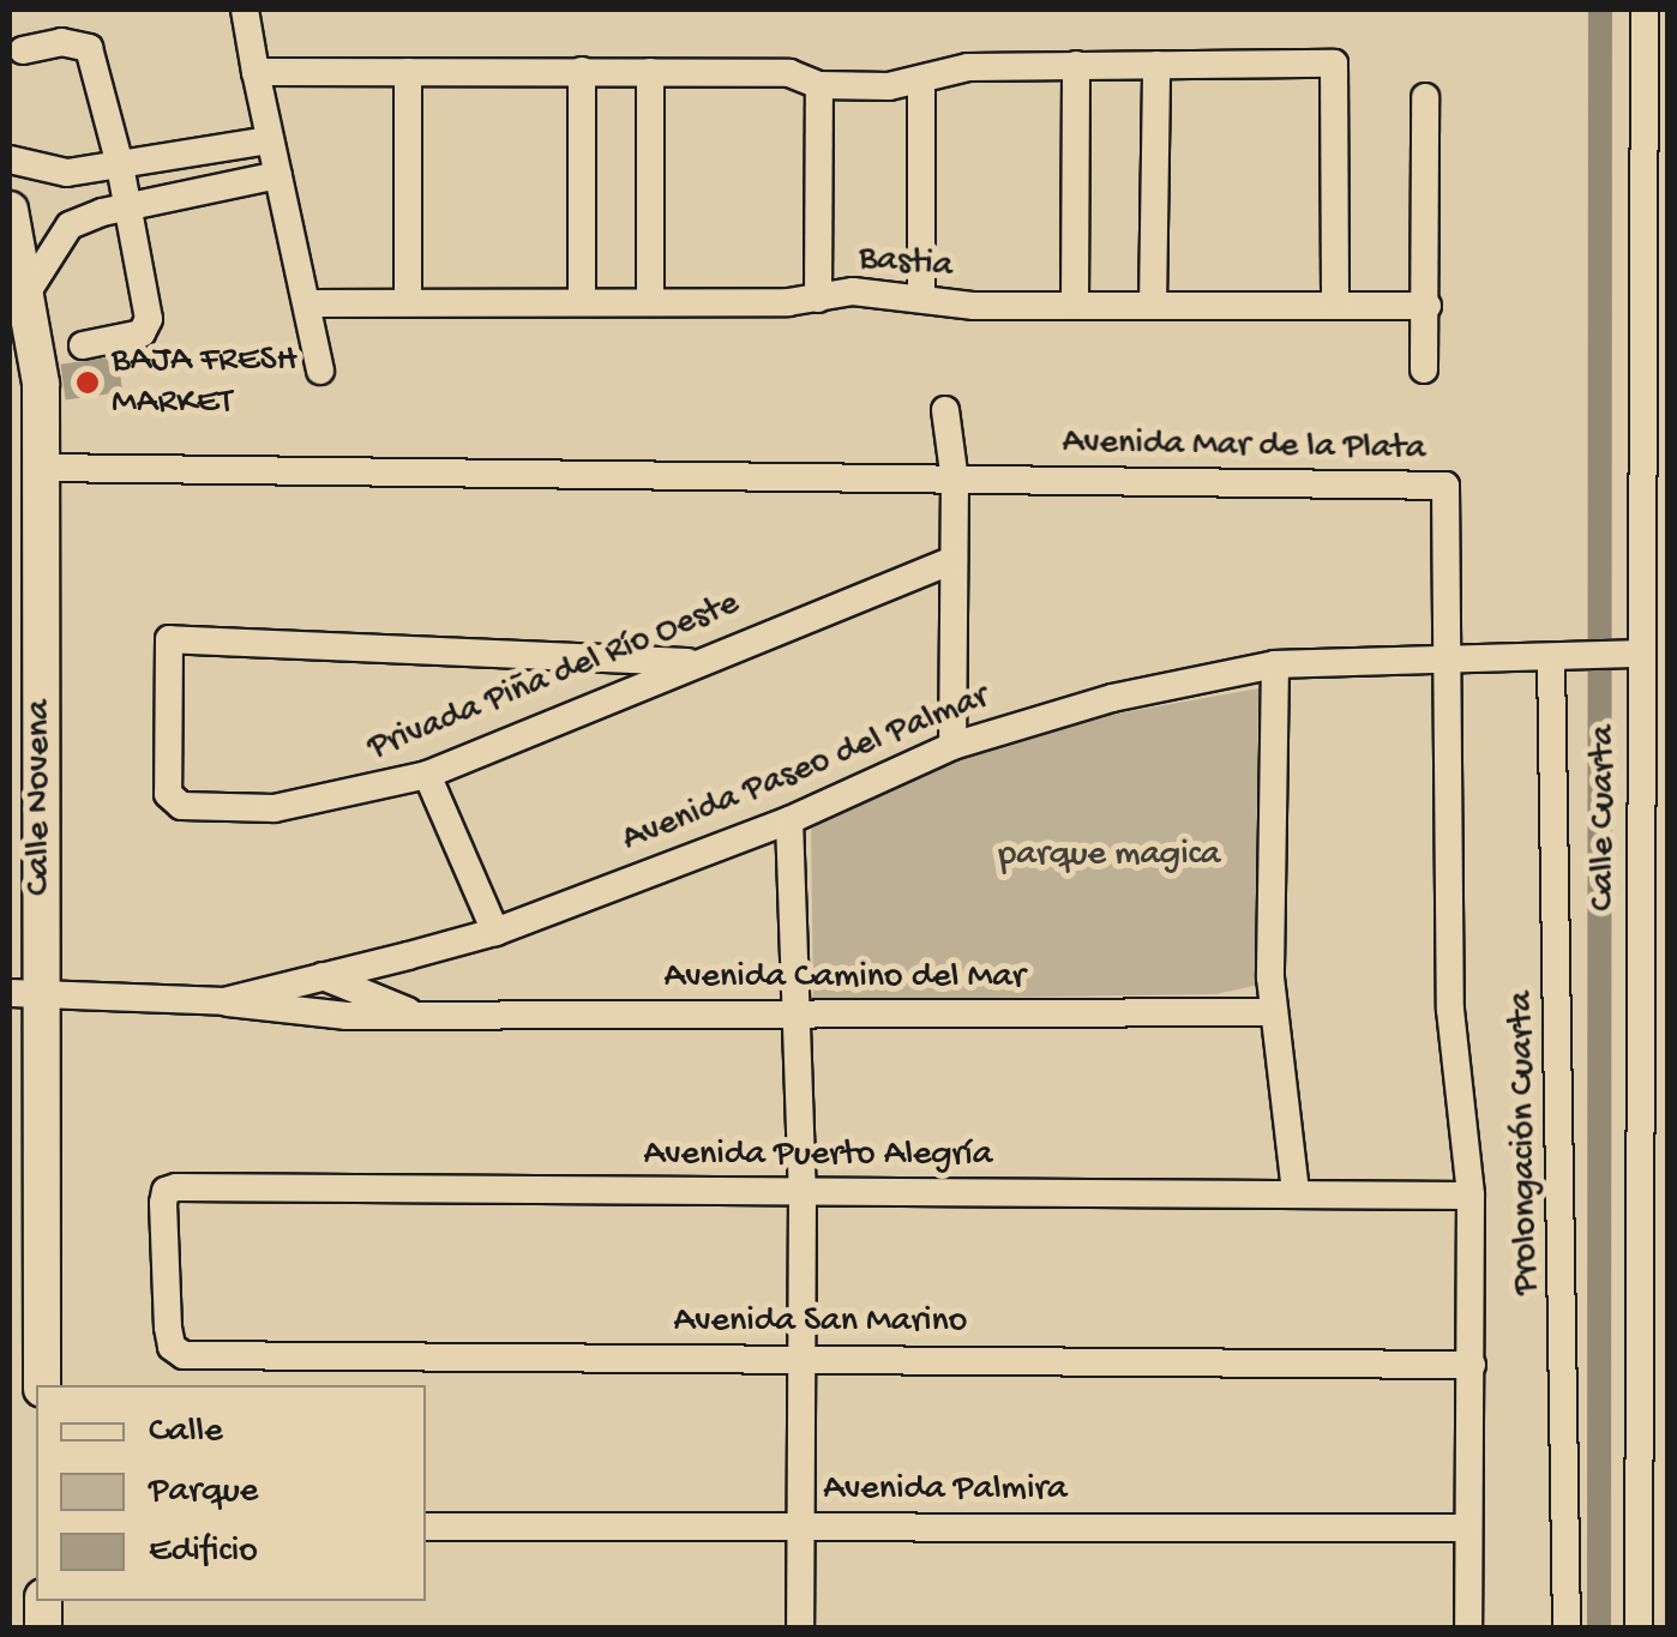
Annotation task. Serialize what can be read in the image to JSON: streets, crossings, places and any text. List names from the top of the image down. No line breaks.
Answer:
{"streets":{"main road":["Calle Novena"],"street":["Bastia","Avenida Mar de la Plata","Privada Piña del Río Oeste","Avenida Paseo del Palmar","Calle Cuarta","Avenida Camino del Mar","Prolongación Cuarta","Avenida Puerto Alegría","Avenida San Marino","Avenida Palmira"]},"crossings":[["Avenida Mar de la Plata","Avenida Paseo del Palmar"],["Avenida Mar de la Plata","Calle Novena"],["Avenida Mar de la Plata","Avenida Puerto Alegría"],["Avenida Mar de la Plata","Avenida San Marino"],["Avenida Mar de la Plata","Avenida Palmira"],["Avenida Paseo del Palmar","Calle Novena"],["Avenida Paseo del Palmar","Calle Cuarta"],["Avenida Paseo del Palmar","Avenida Camino del Mar"],["Avenida Paseo del Palmar","Prolongación Cuarta"],["Avenida Puerto Alegría","Avenida San Marino"]],"parks":["parque magica"],"places":["BAJA FRESH MARKET"],"legend":["Calle","Parque","Edificio"]}
